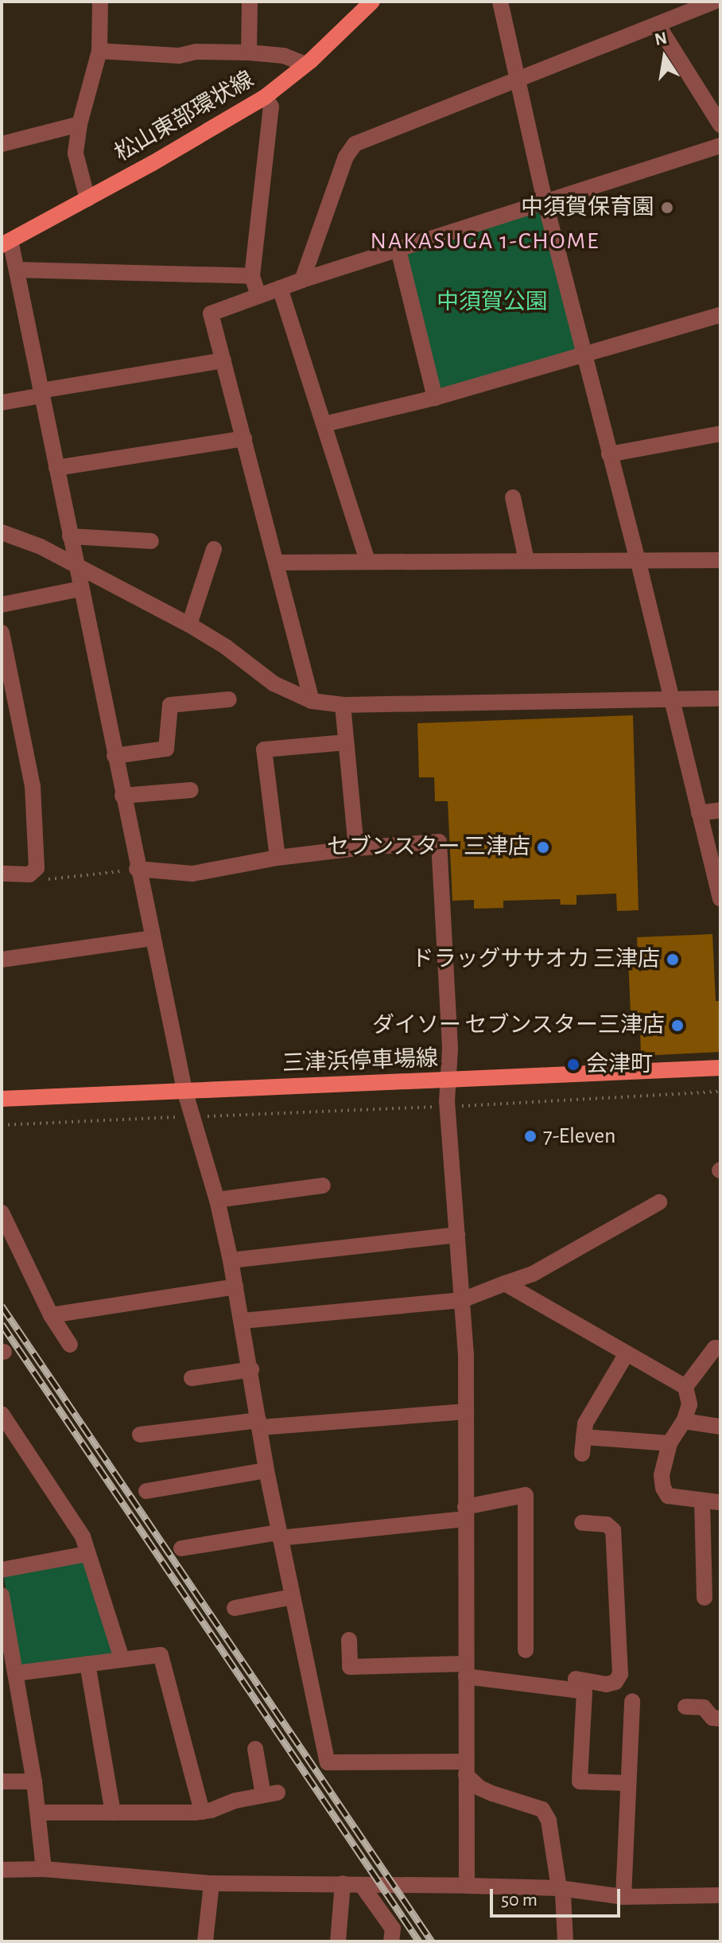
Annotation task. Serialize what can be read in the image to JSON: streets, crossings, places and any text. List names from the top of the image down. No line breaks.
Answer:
{"streets":{"main road":["松山東部環状線","三津浜停車場線"]},"districts":["NAKASUGA 1-CHOME"],"parks":["中須賀公園"],"places":["中須賀保育園","セブンスター 三津店","ドラッグササオカ 三津店","ダイソー セブンスター三津店","会津町","7-Eleven"],"scale_bar":"50 m","north":"top"}
